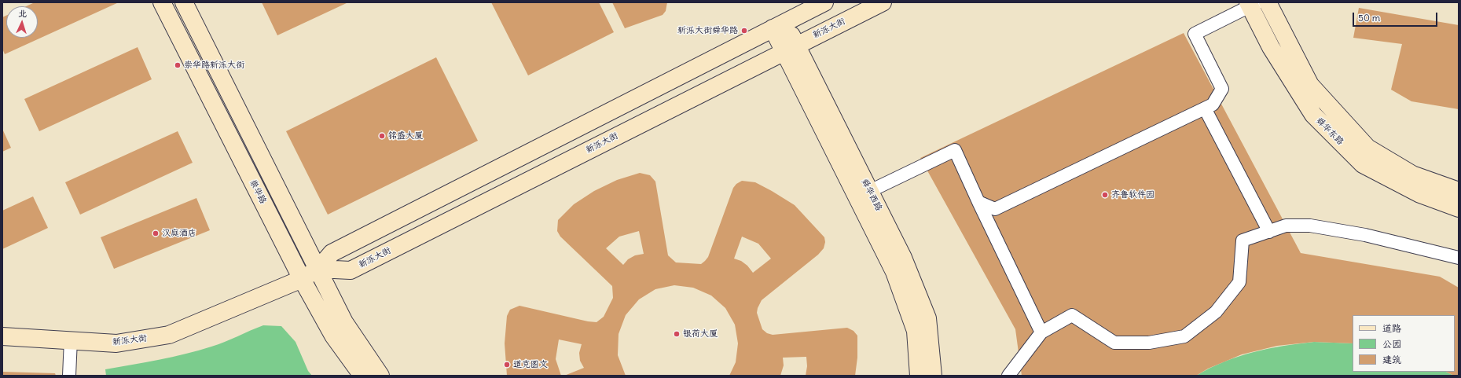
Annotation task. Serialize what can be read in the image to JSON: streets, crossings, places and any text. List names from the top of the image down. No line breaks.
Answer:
{"streets":{"main road":["新泺大街","舜华东路","崇华路","舜华西路"]},"crossings":[["新泺大街","崇华路"],["新泺大街","舜华西路"]],"places":["新泺大街舜华路","崇华路新泺大街","铭盛大厦","齐鲁软件园","汉庭酒店","银荷大厦","道克图文"],"legend":["道路","公园","建筑"],"scale_bar":"50 m","north":"top"}
